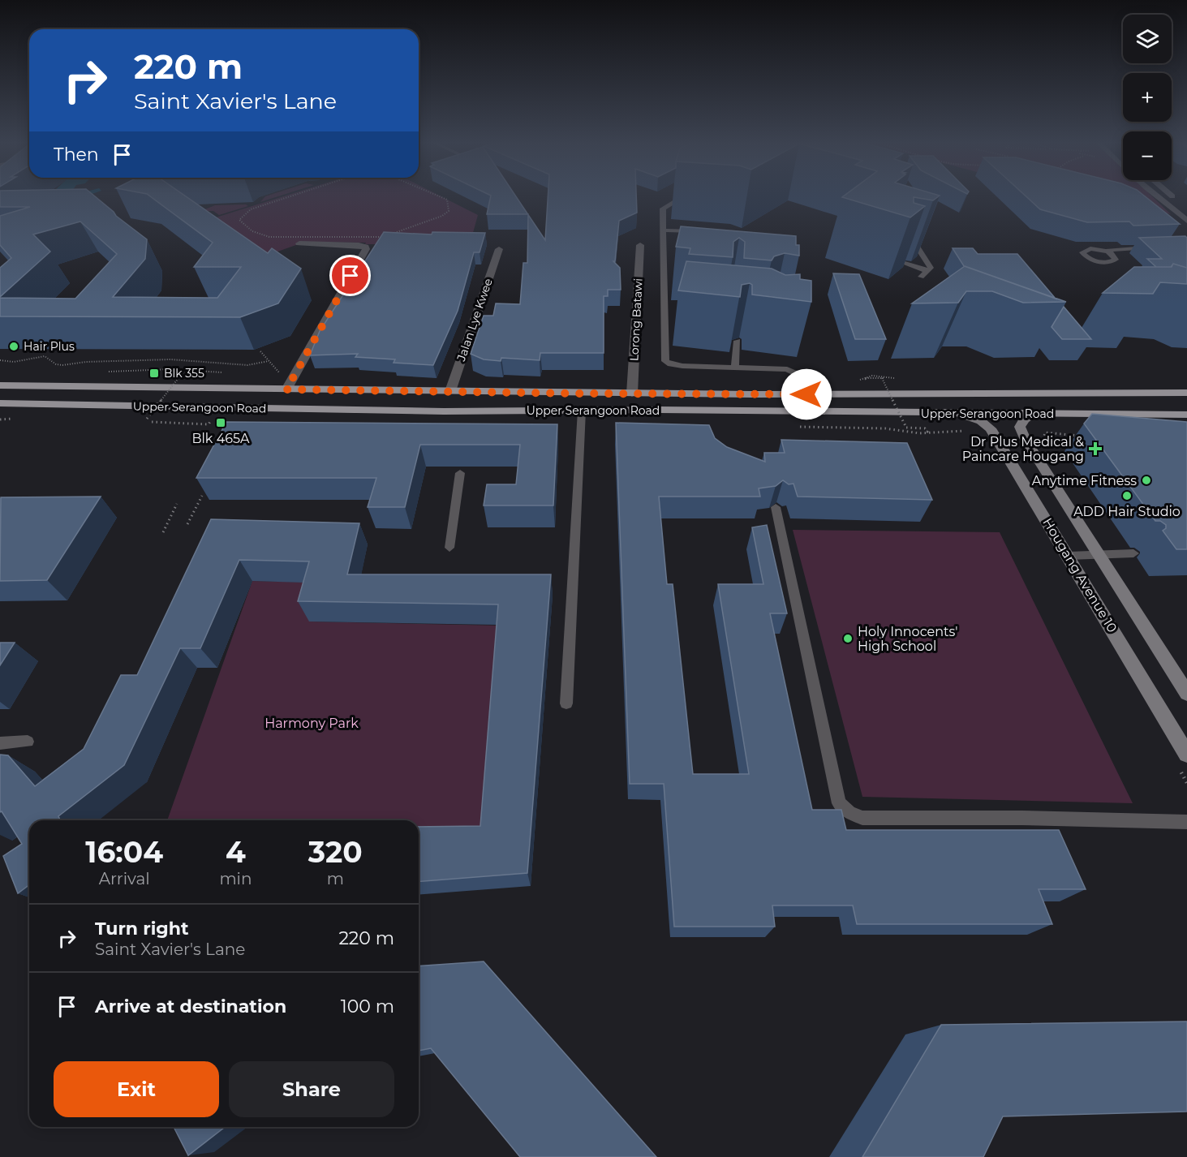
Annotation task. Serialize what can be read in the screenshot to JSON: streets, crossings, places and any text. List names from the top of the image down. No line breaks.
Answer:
{"streets":{"main road":["Upper Serangoon Road","Hougang Avenue 10"],"street":["Jalan Lye Kwee","Lorong Batawi"]},"crossings":[["Jalan Lye Kwee","Upper Serangoon Road"],["Lorong Batawi","Upper Serangoon Road"],["Upper Serangoon Road","Hougang Avenue 10"]],"parks":["Harmony Park"],"places":{"other":["Hair Plus","Anytime Fitness","ADD Hair Studio","Holy Innocents' High School"],"transit":["Blk 355","Blk 465A"],"health":["Dr Plus Medical & Paincare Hougang"]},"page":{"map_buttons":["+","−"],"turn":["220 m","Saint Xavier's Lane"],"then":"Then","eta":["16:04","Arrival","4","min","320","m"],"list":[{"name":"Turn right","note":"Saint Xavier's Lane","value":"220 m"},{"name":"Arrive at destination","value":"100 m"}],"buttons":["Exit","Share"]}}
